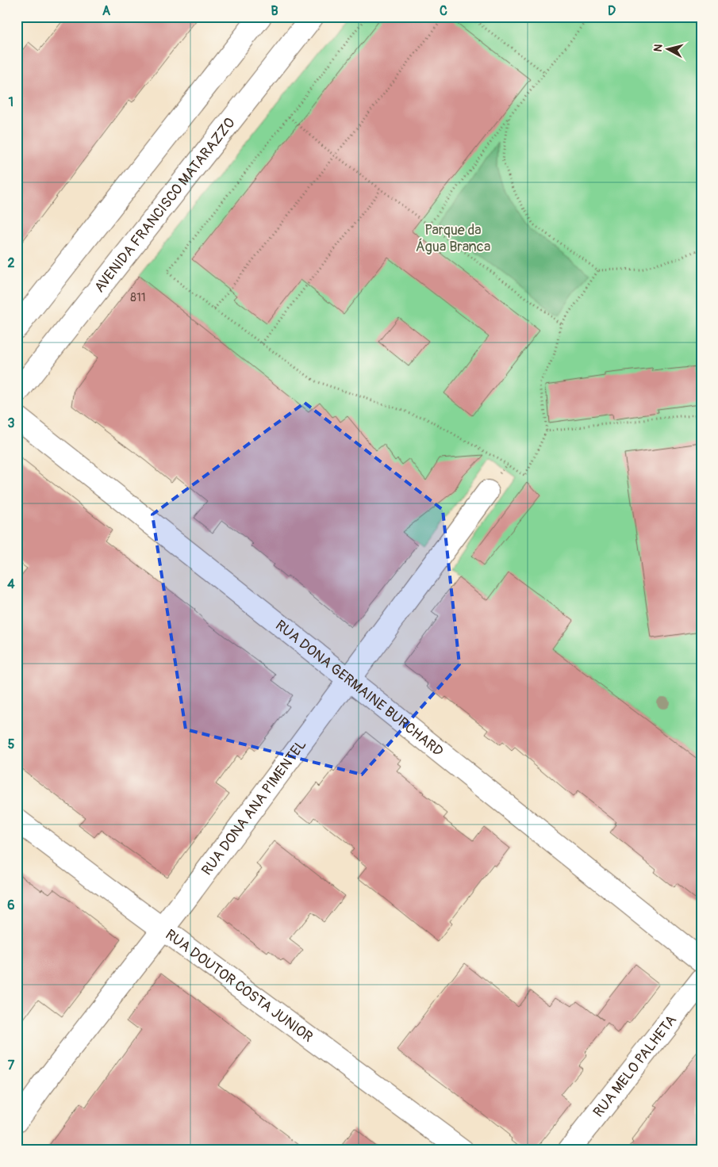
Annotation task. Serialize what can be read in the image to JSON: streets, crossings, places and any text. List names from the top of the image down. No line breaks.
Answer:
{"streets":{"street":["AVENIDA FRANCISCO MATARAZZO","RUA DONA GERMAINE BURCHARD","RUA DONA ANA PIMENTEL","RUA DOUTOR COSTA JUNIOR","RUA MELO PALHETA"]},"crossings":[["RUA DONA GERMAINE BURCHARD","RUA DONA ANA PIMENTEL"],["RUA DONA ANA PIMENTEL","RUA DOUTOR COSTA JUNIOR"]],"parks":["Parque da Água Branca"],"house_numbers":["811"],"north":"left","grid":{"columns":["A","B","C","D"],"rows":["1","2","3","4","5","6","7"]}}
